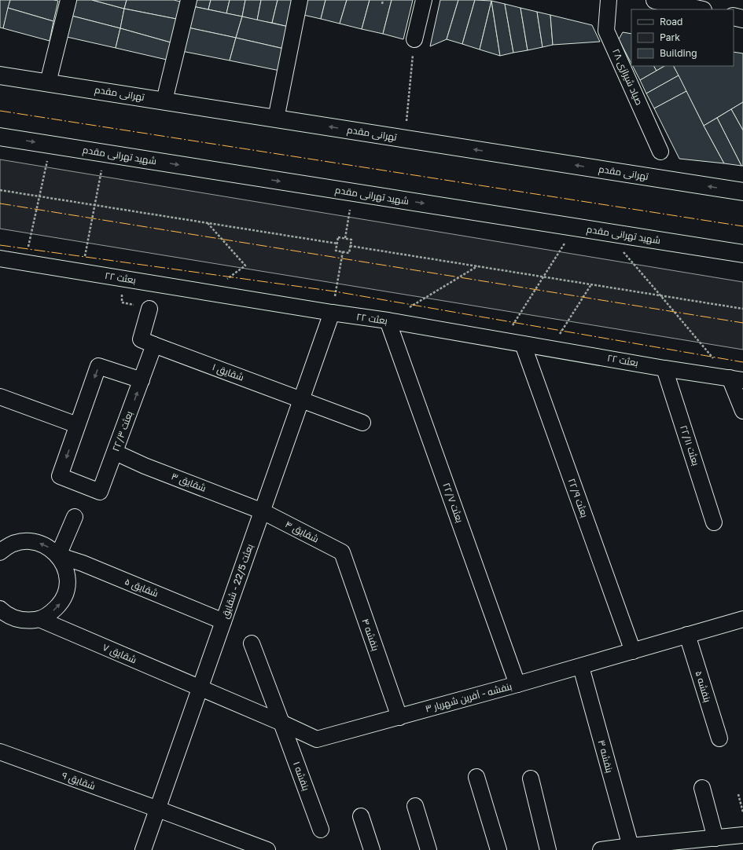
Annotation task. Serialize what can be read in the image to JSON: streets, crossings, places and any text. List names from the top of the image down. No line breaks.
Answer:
{"streets":{"main road":["تهرانی مقدم","شهید تهرانی مقدم"],"street":["صیاد شیرازی ۲۸","بعثت ۲۲","شقایق ۱","بعثت ۲۲/۳","بعثت ۲۲/۱۱","شقایق ۳","بعثت ۲۲/۹","بعثت ۲۲/۷","شقایق ۴","بعثت 22/5 - شقایق","شقایق ۵","بنفشه ۴","شقایق ۷","بنفشه ۵","بنفشه - آفرین شهریار ۳","بنفشه ۳","بنفشه ۱","شقایق ۹"]},"crossings":[["بعثت ۲۲","بعثت ۲۲/۱۱"],["بعثت ۲۲","بعثت ۲۲/۹"],["بعثت ۲۲","بعثت ۲۲/۷"],["بعثت ۲۲","بعثت 22/5 - شقایق"],["شقایق ۱","بعثت 22/5 - شقایق"],["بعثت ۲۲/۳","شقایق ۳"],["شقایق ۳","شقایق ۴"],["شقایق ۳","بعثت 22/5 - شقایق"],["بعثت ۲۲/۹","بنفشه - آفرین شهریار ۳"],["بعثت ۲۲/۷","بنفشه - آفرین شهریار ۳"],["شقایق ۴","بعثت 22/5 - شقایق"],["شقایق ۴","بنفشه ۴"],["بعثت 22/5 - شقایق","شقایق ۵"],["بعثت 22/5 - شقایق","شقایق ۷"],["بعثت 22/5 - شقایق","بنفشه - آفرین شهریار ۳"],["بعثت 22/5 - شقایق","شقایق ۹"],["بنفشه ۴","بنفشه - آفرین شهریار ۳"],["شقایق ۷","بنفشه - آفرین شهریار ۳"],["بنفشه ۵","بنفشه - آفرین شهریار ۳"],["بنفشه - آفرین شهریار ۳","بنفشه ۳"],["بنفشه - آفرین شهریار ۳","بنفشه ۱"]],"one_way":["تهرانی مقدم","شهید تهرانی مقدم"],"legend":["Road","Park","Building"]}
